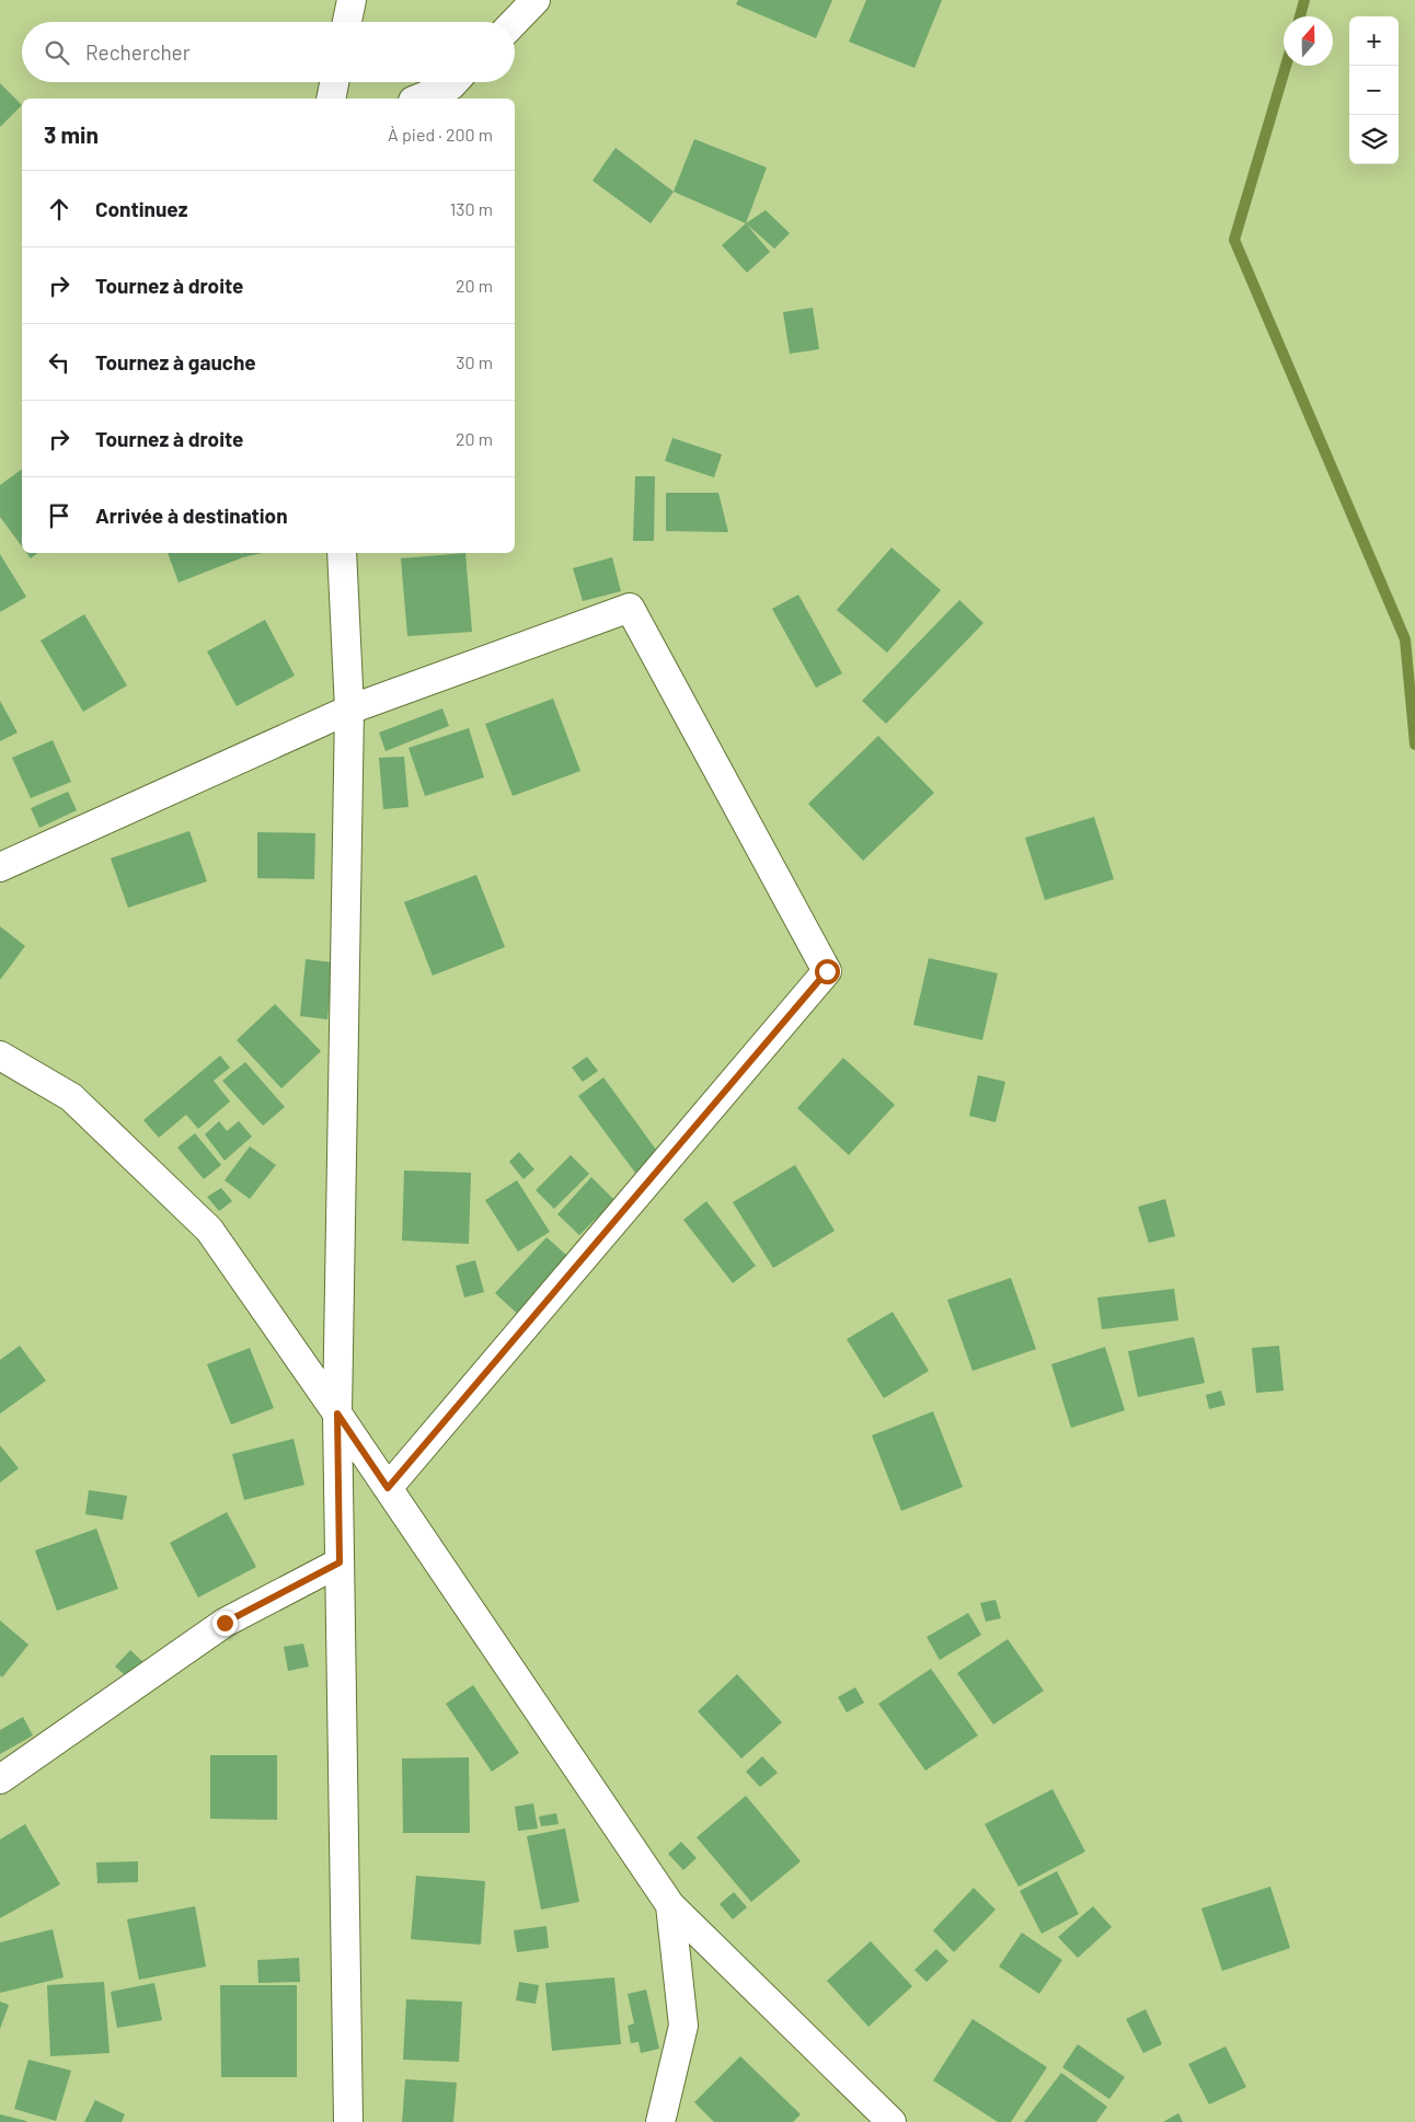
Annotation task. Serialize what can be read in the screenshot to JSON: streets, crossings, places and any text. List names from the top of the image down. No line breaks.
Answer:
{"north":"top","page":{"map_buttons":["+","−"],"search":"Rechercher","heading":["3 min","À pied · 200 m"],"list":[["Continuez","130 m"],["Tournez à droite","20 m"],["Tournez à gauche","30 m"],["Tournez à droite","20 m"],"Arrivée à destination"]}}
